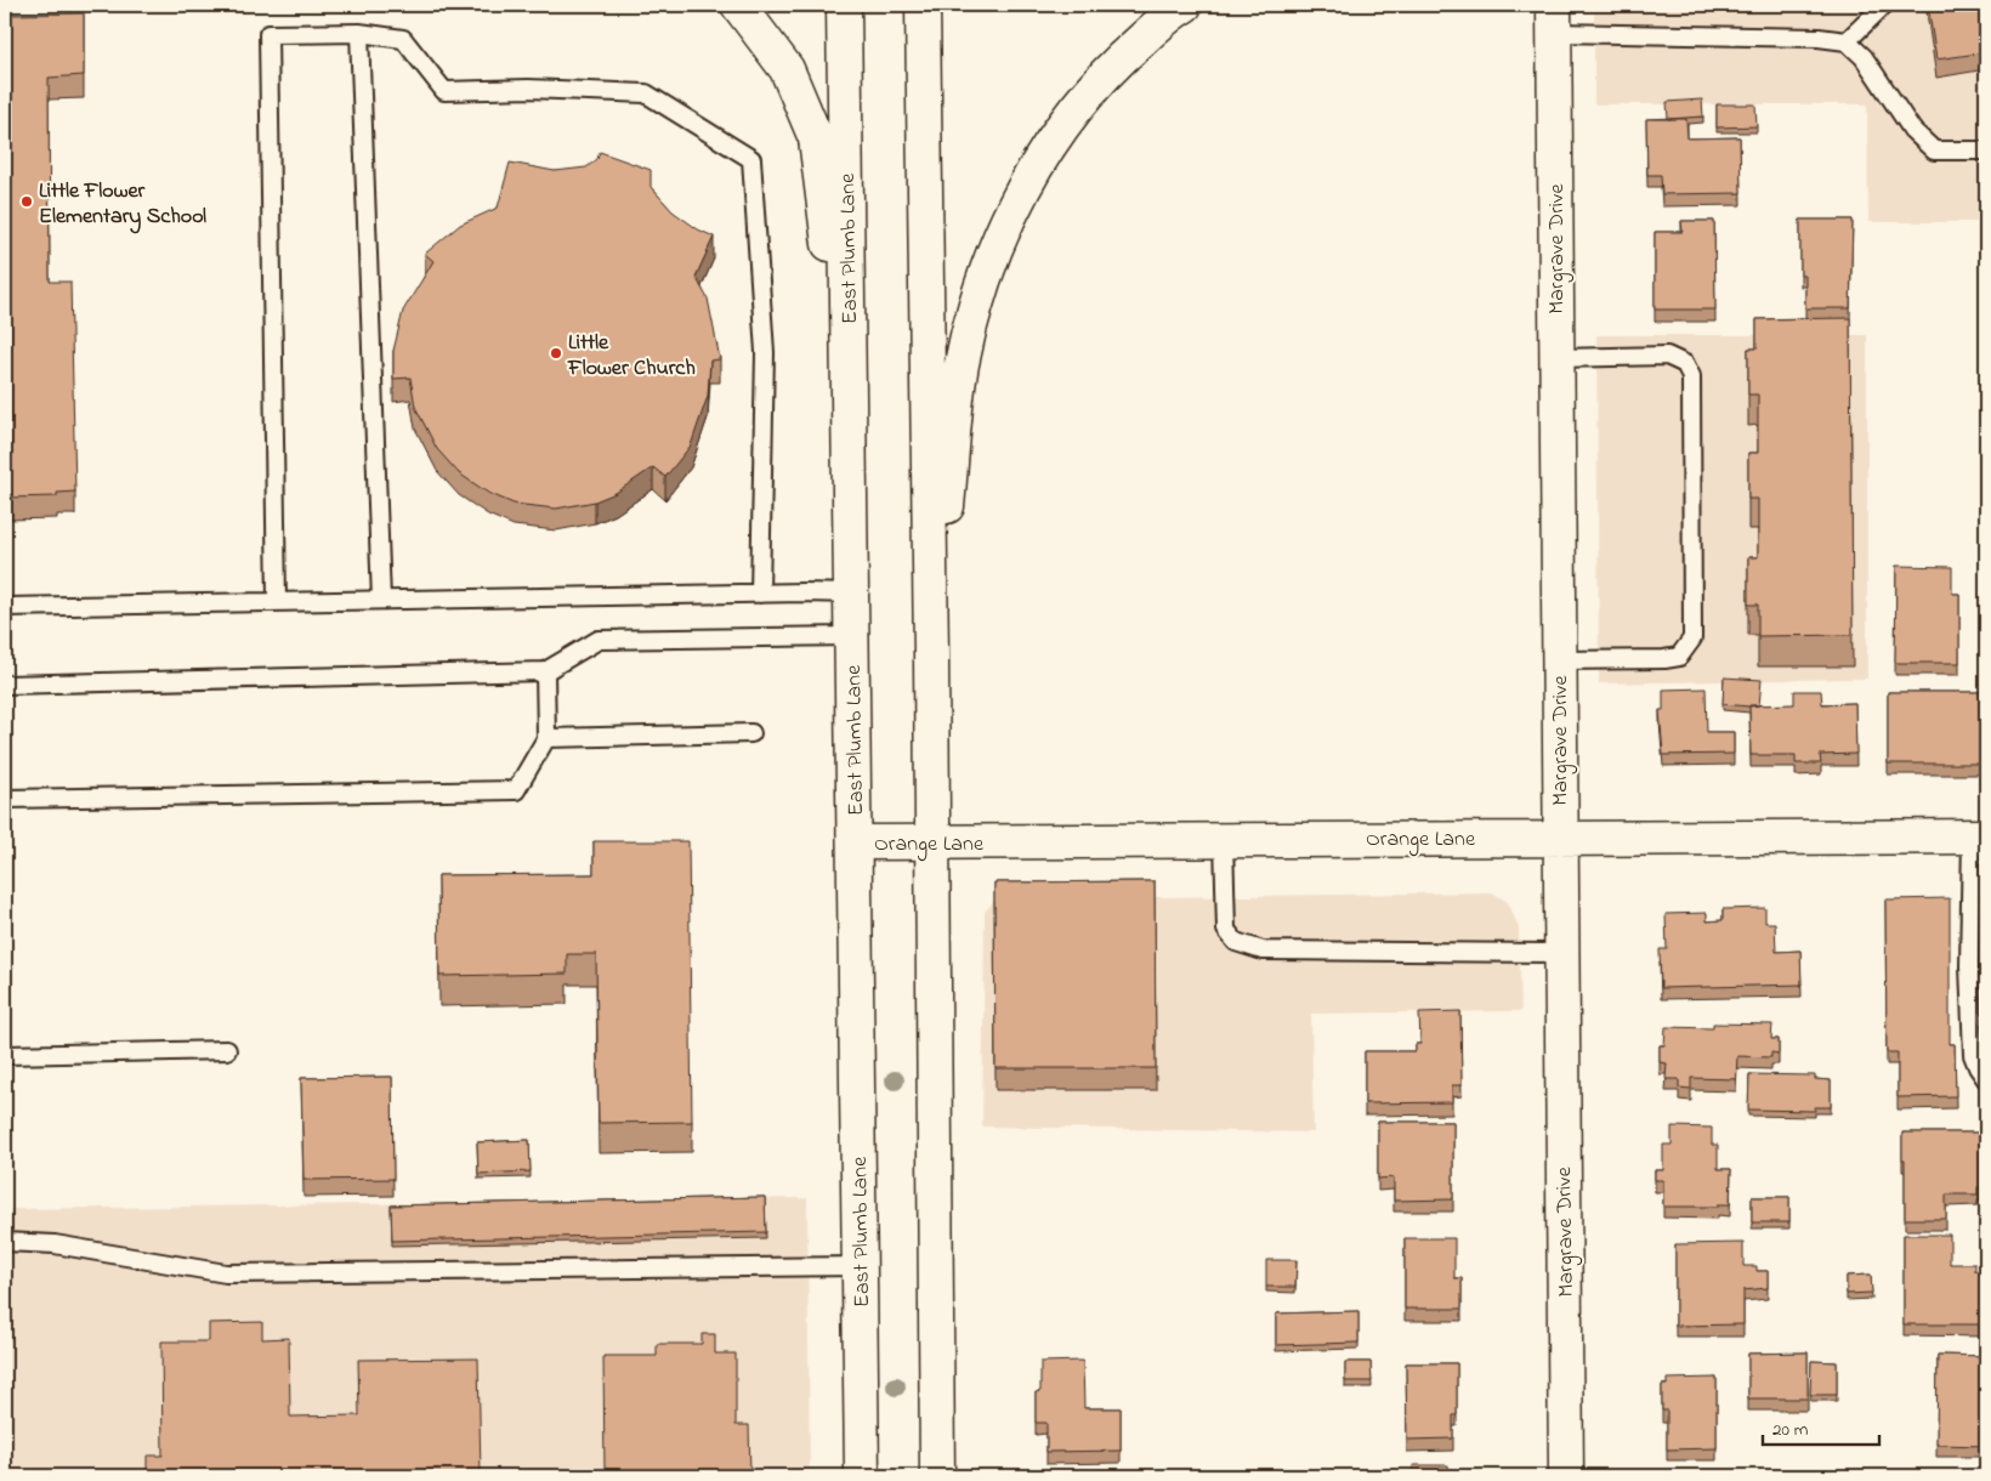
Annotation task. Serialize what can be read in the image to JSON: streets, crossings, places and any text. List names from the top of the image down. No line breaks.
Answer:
{"streets":{"main road":["East Plumb Lane","Margrave Drive","Orange Lane"]},"crossings":[["East Plumb Lane","Orange Lane"],["Margrave Drive","Orange Lane"]],"places":["Little Flower Elementary School","Little Flower Church"],"scale_bar":"20 m"}
